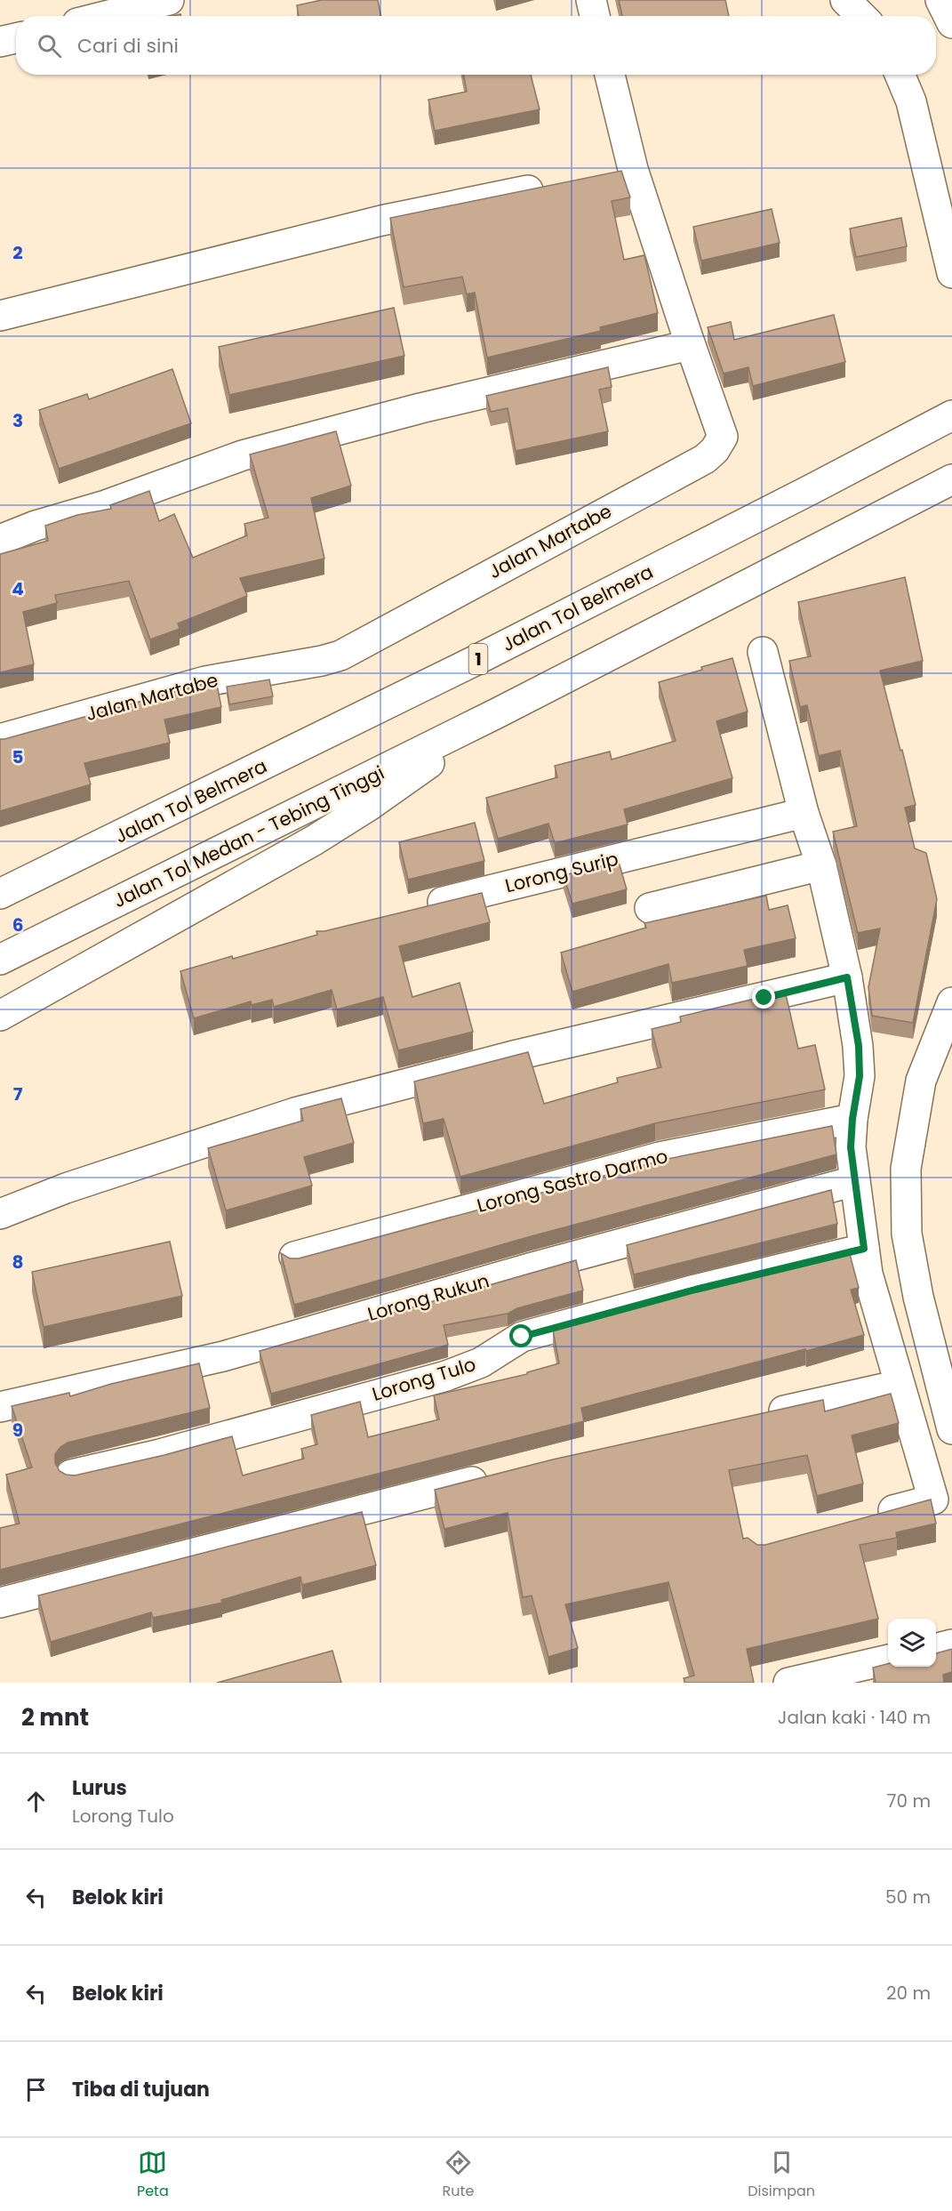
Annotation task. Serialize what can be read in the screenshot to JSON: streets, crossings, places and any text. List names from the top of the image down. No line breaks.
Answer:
{"streets":{"main road":["Jalan Martabe","Jalan Tol Belmera","1","Jalan Tol Medan - Tebing Tinggi","Lorong Surip","Lorong Sastro Darmo","Lorong Rukun","Lorong Tulo"]},"page":{"search":"Cari di sini","heading":["2 mnt","Jalan kaki · 140 m"],"list":[["Lurus","Lorong Tulo","70 m"],["Belok kiri","50 m"],["Belok kiri","20 m"],"Tiba di tujuan"],"nav":["Peta","Rute","Disimpan"]},"grid":{"rows":["2","3","4","5","6","7","8","9"]}}
